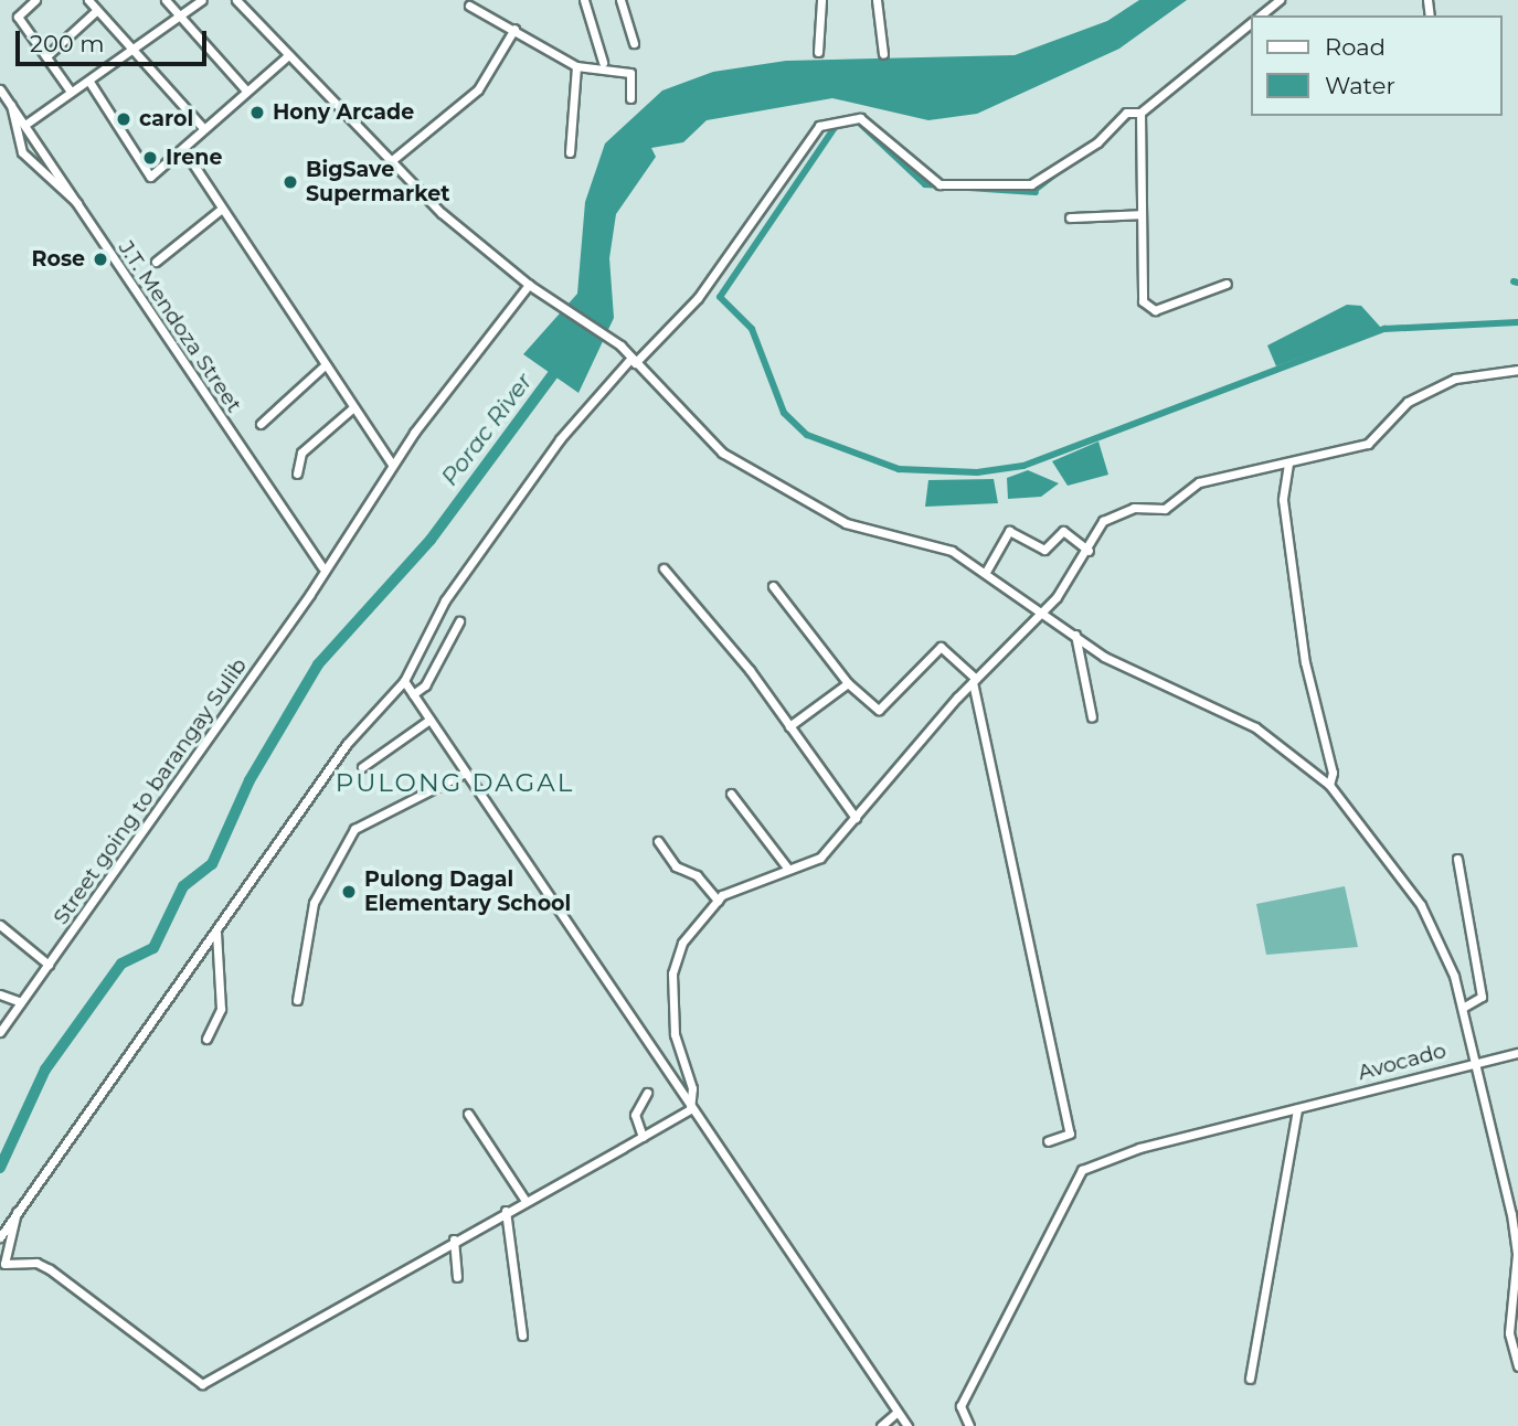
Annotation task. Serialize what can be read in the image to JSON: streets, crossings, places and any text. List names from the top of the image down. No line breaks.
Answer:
{"streets":{"street":["J.T. Mendoza Street","Street going to barangay Sulib","Avocado"]},"crossings":[["J.T. Mendoza Street","Street going to barangay Sulib"]],"districts":["PULONG DAGAL"],"water":["Porac River"],"places":["Hony Arcade","carol","Irene","BigSave Supermarket","Rose","Pulong Dagal Elementary School"],"legend":["Road","Water"],"scale_bar":"200 m"}
